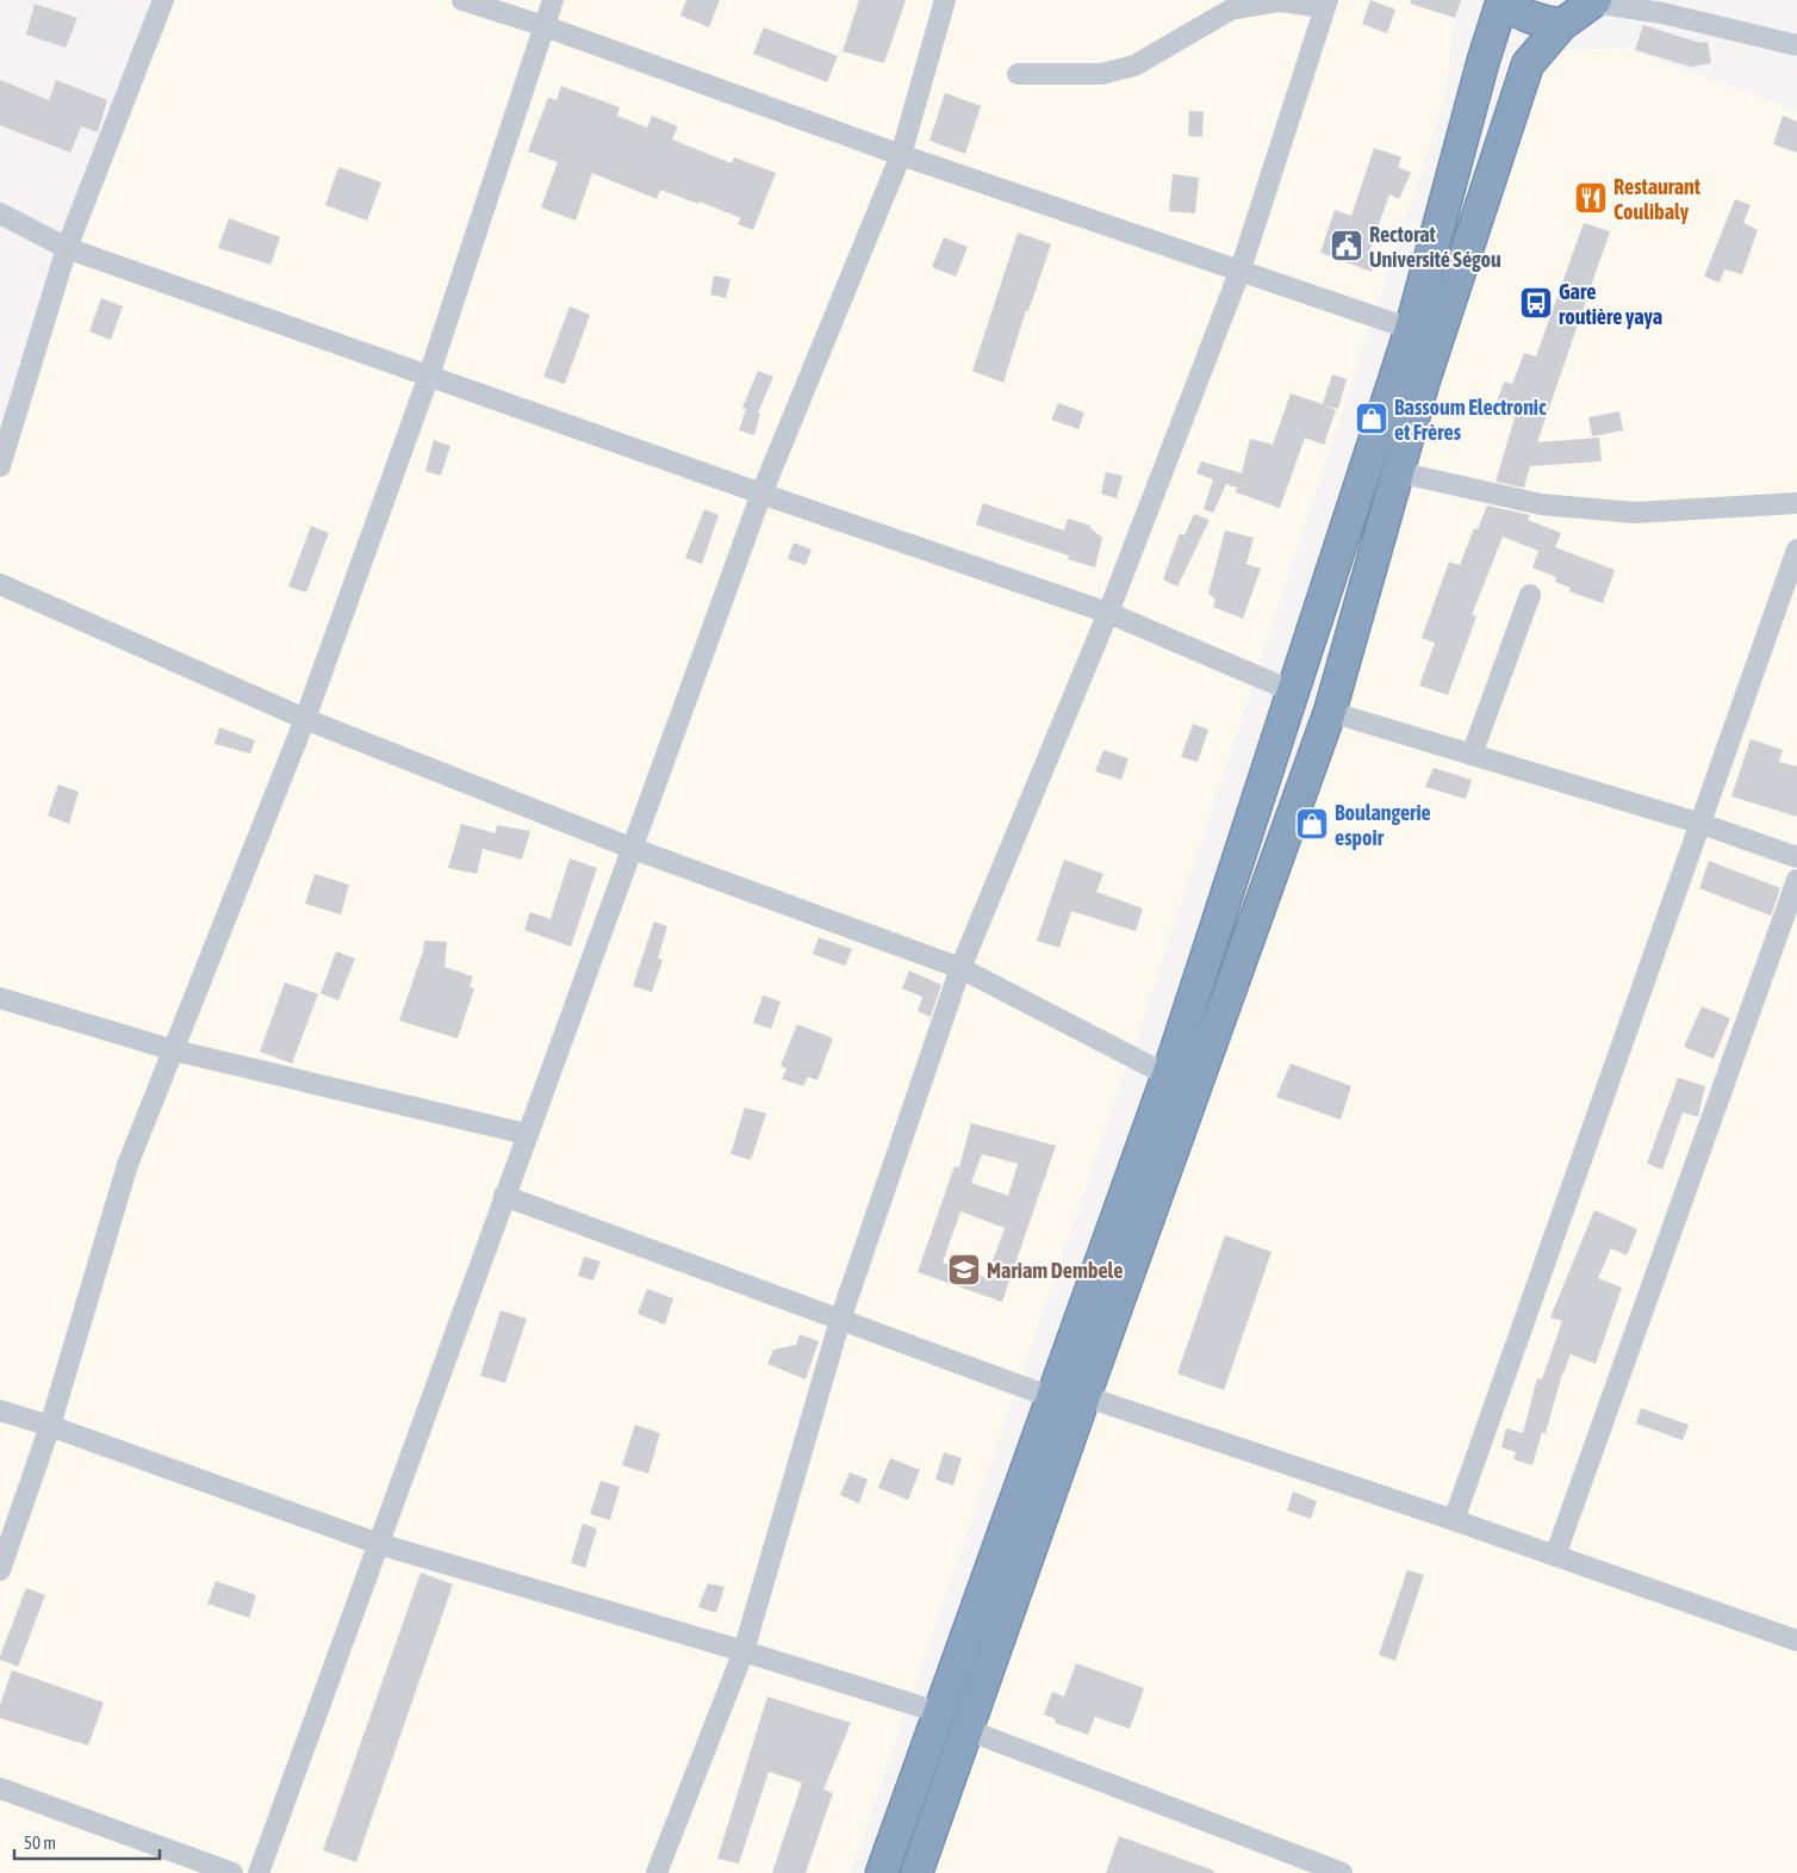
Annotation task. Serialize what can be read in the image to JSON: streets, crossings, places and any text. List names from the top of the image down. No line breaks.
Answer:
{"places":{"restaurant":["Restaurant Coulibaly"],"public building":["Rectorat Université Ségou"],"bus stop":["Gare routière yaya"],"shop":["Bassoum Electronic et Frères","Boulangerie espoir"],"school or university":["Mariam Dembele"]},"scale_bar":"50 m"}
